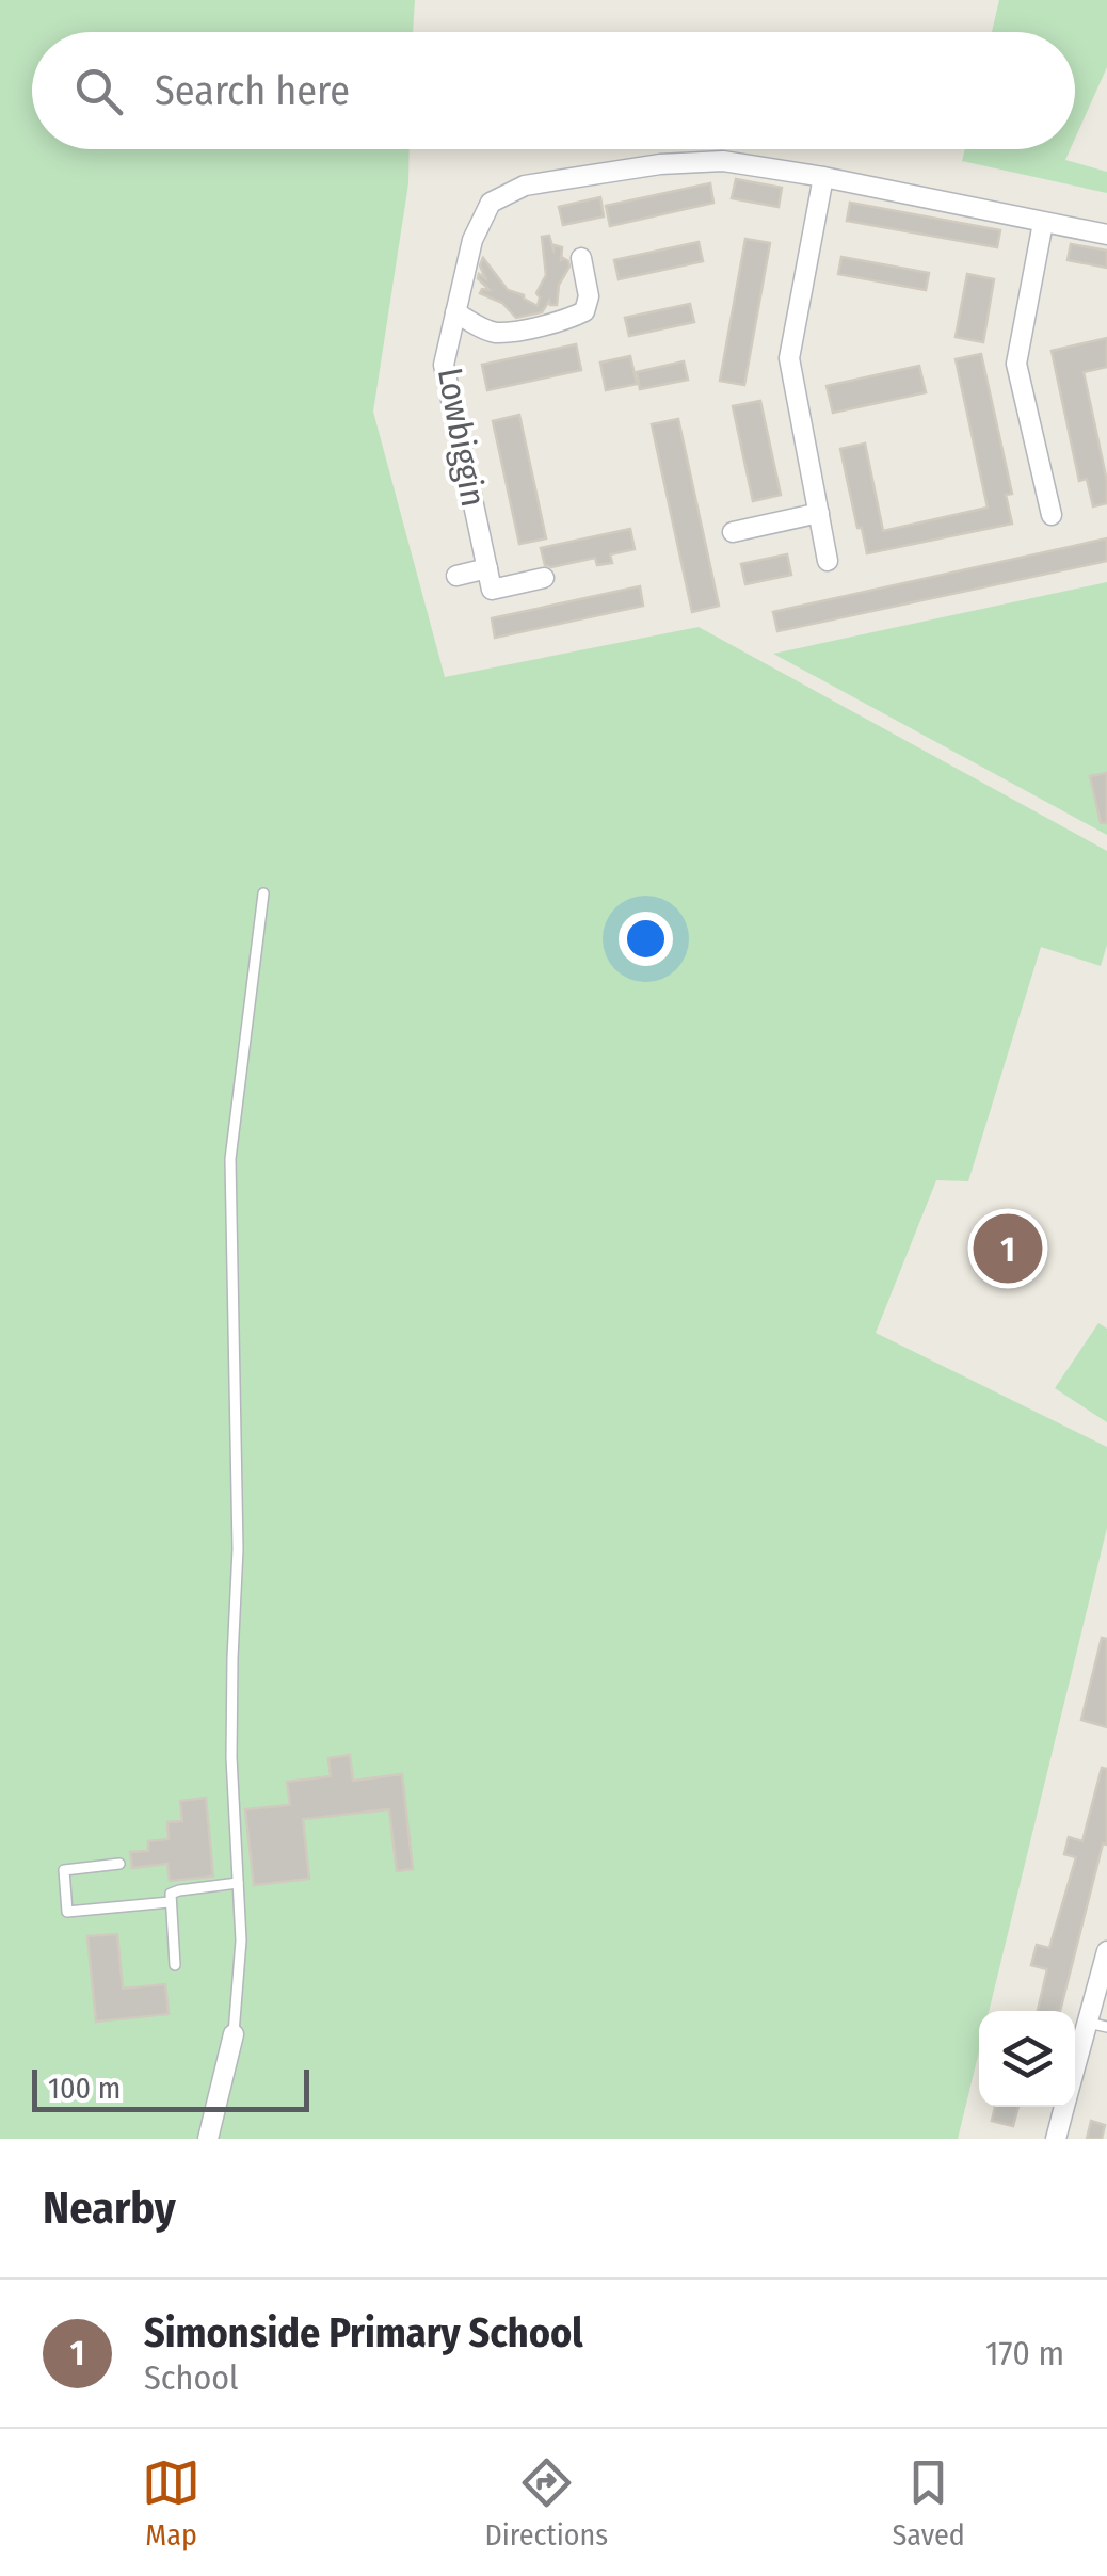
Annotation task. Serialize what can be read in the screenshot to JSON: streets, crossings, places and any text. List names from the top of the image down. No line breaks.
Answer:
{"streets":{"street":["Lowbiggin"]},"scale_bar":"100 m","page":{"search":"Search here","pins":"1","scale":"100 m","heading":"Nearby","list":[{"mark":"1","name":"Simonside Primary School","note":"School","value":"170 m"}],"nav":["Map","Directions","Saved"]}}
